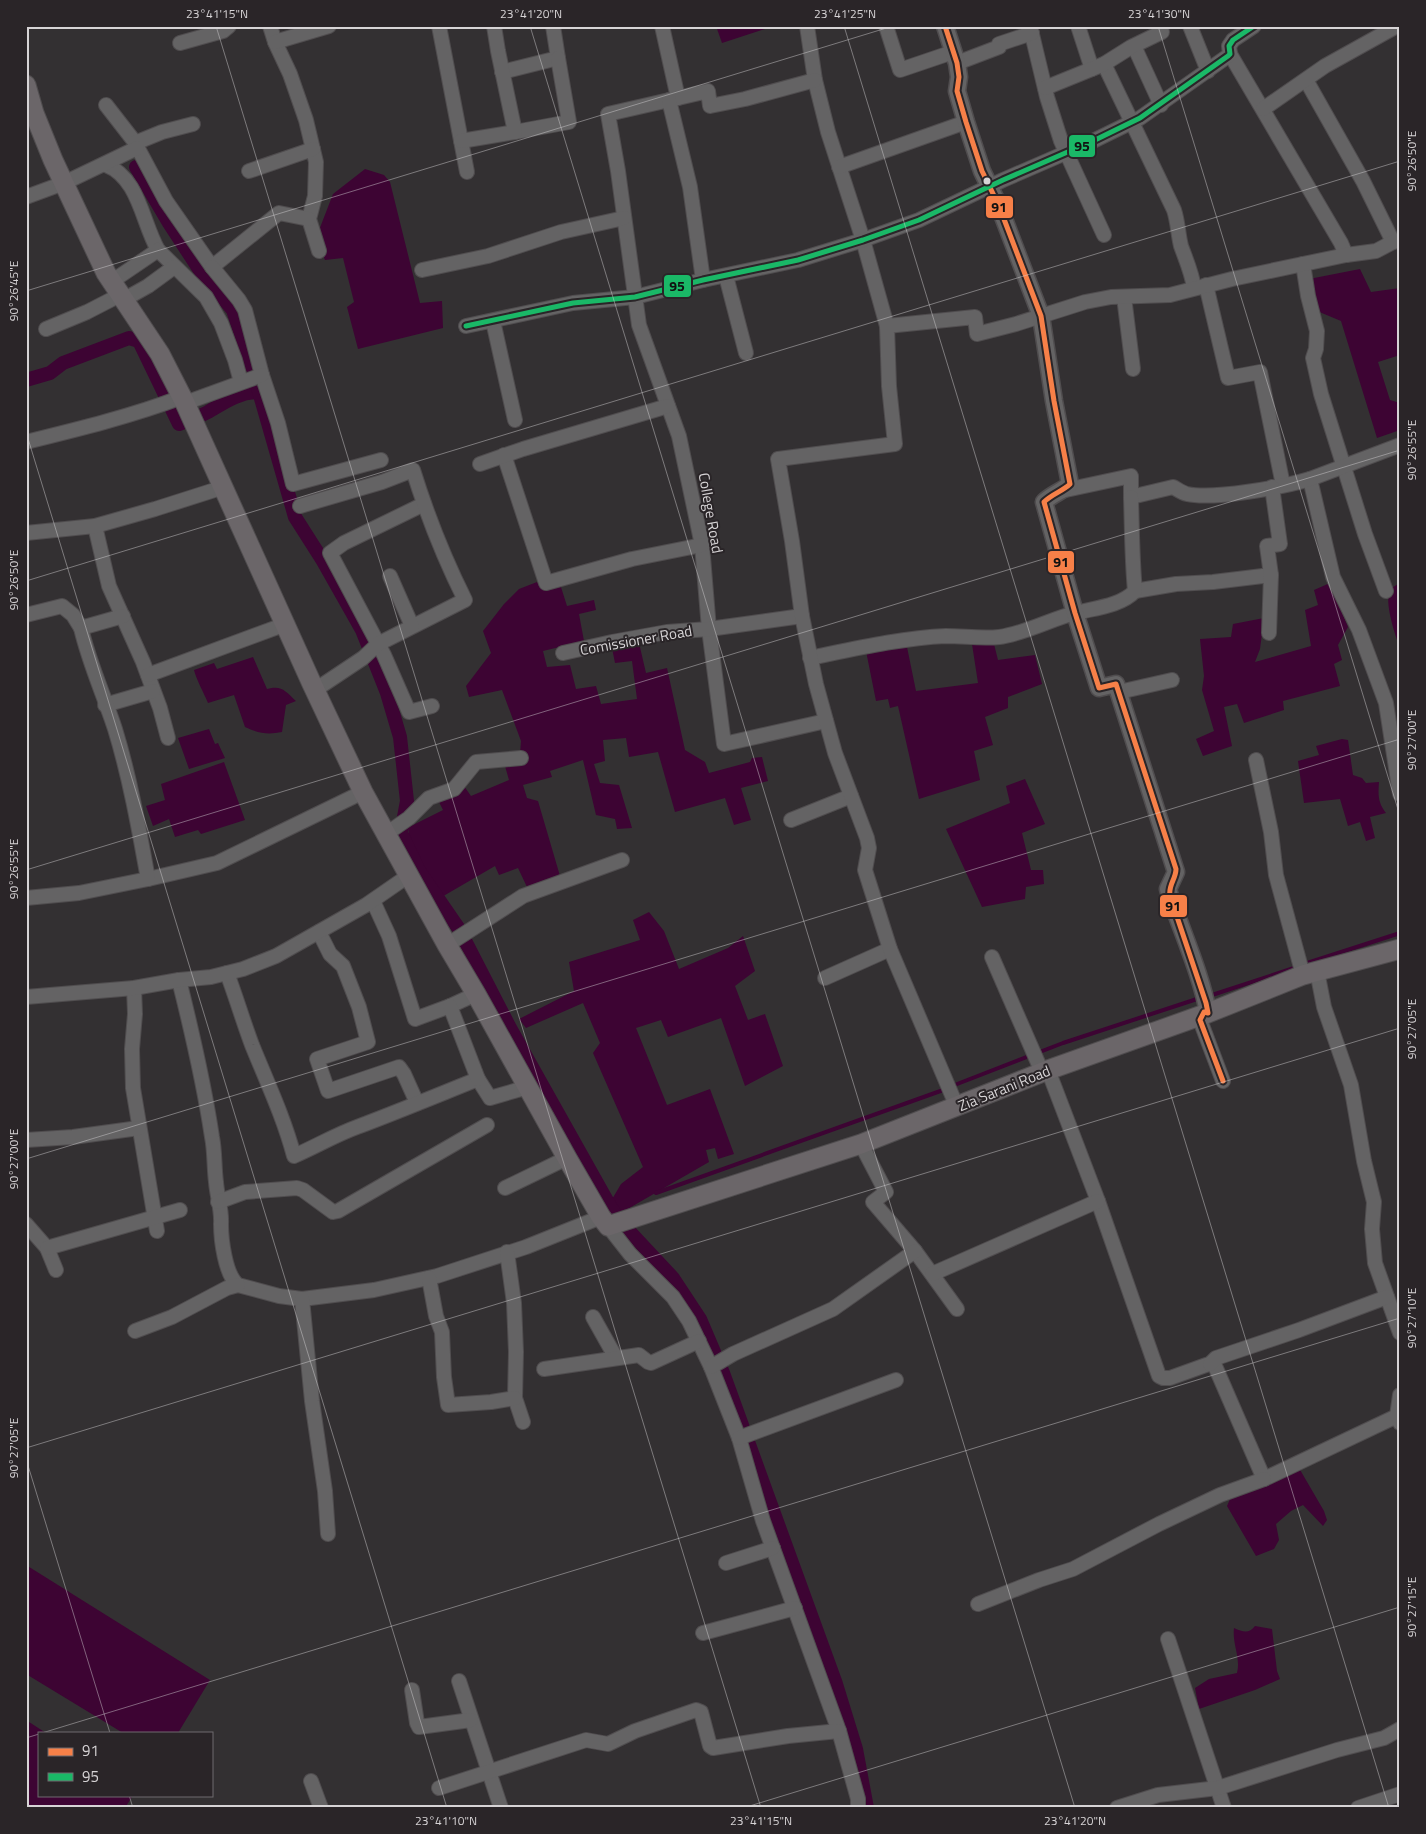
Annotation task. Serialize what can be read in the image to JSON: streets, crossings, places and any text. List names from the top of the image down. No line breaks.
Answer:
{"streets":{"main road":["Zia Sarani Road"],"street":["College Road","Comissioner Road"]},"crossings":[["College Road","Comissioner Road"]],"lines":["transit line 91","transit line 95"],"legend":["91","95"],"coordinates":["23°41'15\"N","23°41'20\"N","23°41'25\"N","23°41'30\"N","90°26'50\"E","90°26'45\"E","90°26'55\"E","90°27'00\"E","90°27'05\"E","90°27'10\"E","90°27'15\"E","23°41'10\"N"]}
